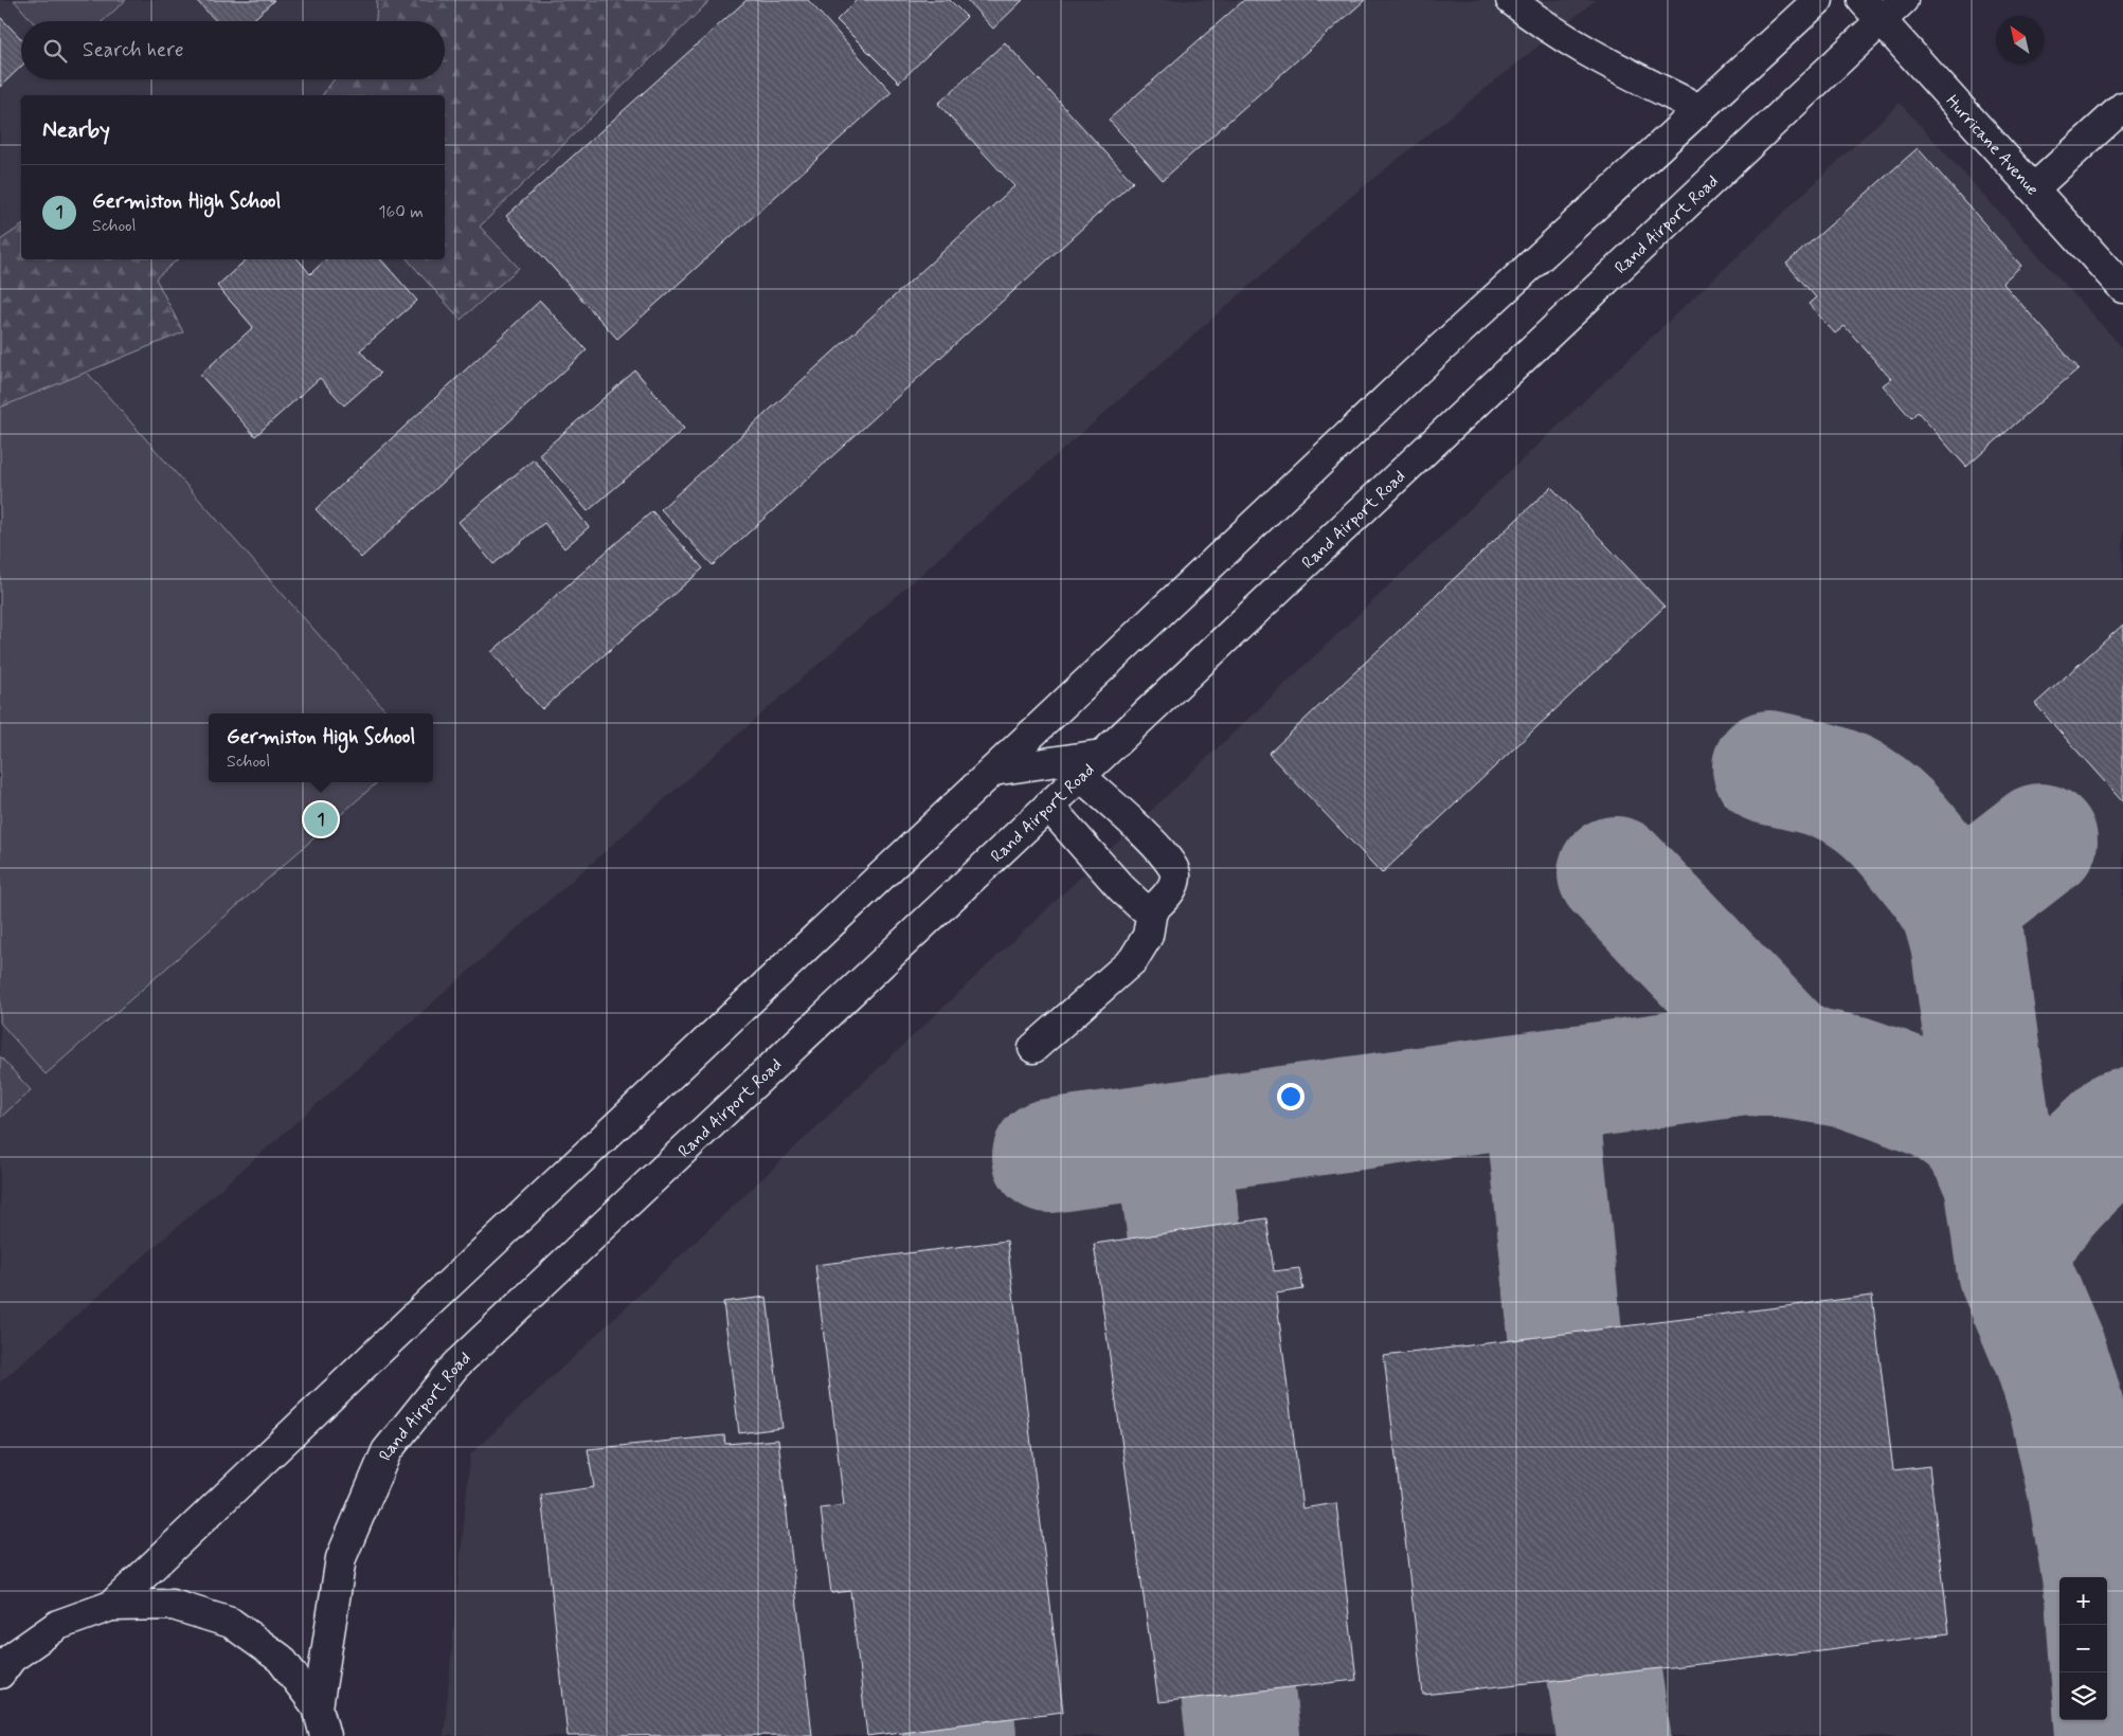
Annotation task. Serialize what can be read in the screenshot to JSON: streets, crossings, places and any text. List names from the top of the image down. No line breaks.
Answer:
{"streets":{"street":["Hurricane Avenue","Rand Airport Road"]},"crossings":[["Hurricane Avenue","Rand Airport Road"]],"north":"top left","page":{"search":"Search here","heading":"Nearby","list":[{"mark":"1","name":"Germiston High School","note":"School","value":"160 m"}],"popup":["Germiston High School","School"],"pins":"1","map_buttons":["+","−"]}}
